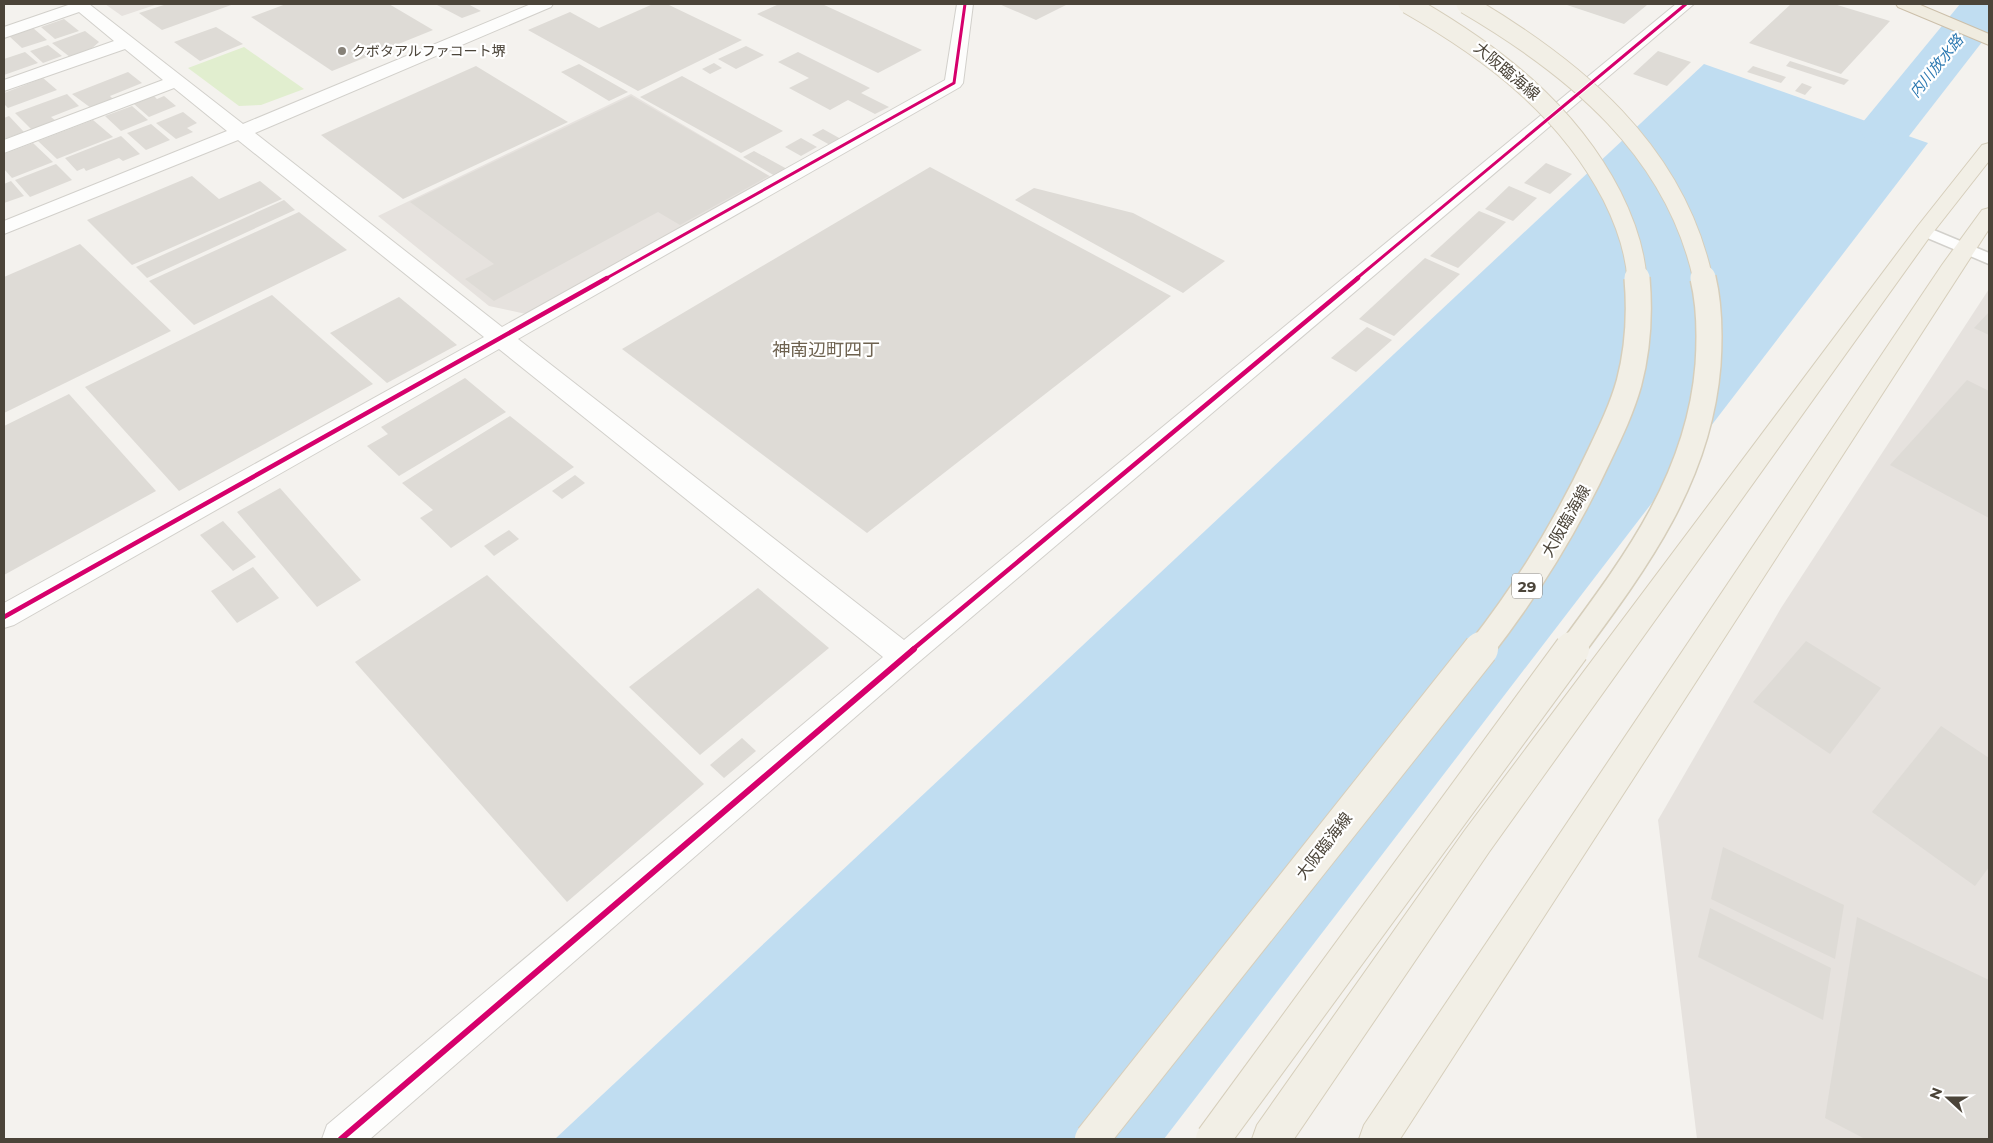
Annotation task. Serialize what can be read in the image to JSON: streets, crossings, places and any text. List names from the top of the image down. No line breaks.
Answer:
{"streets":{"main road":["大阪臨海線","29"]},"districts":["神南辺町四丁"],"water":["内川放水路"],"places":["クボタアルファコート堺"],"north":"left"}
